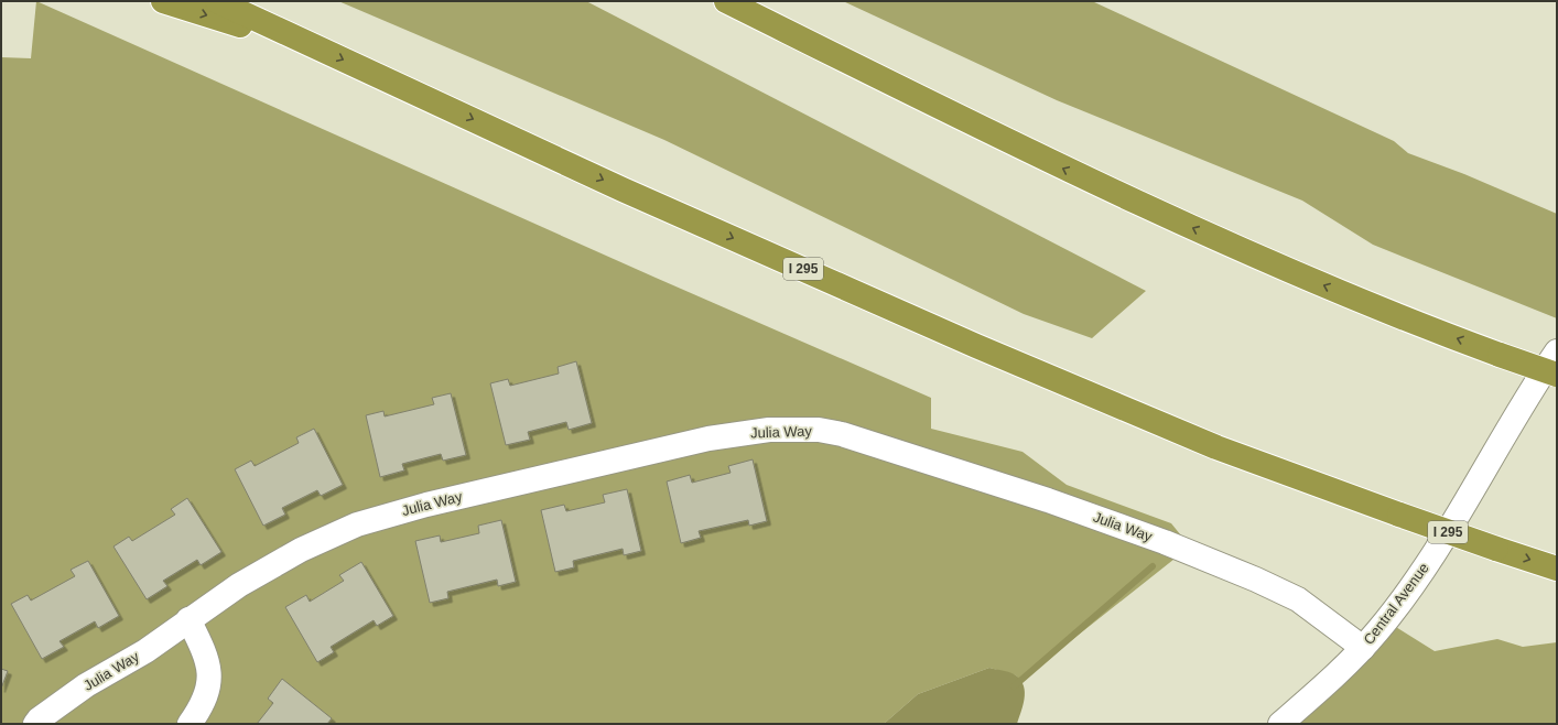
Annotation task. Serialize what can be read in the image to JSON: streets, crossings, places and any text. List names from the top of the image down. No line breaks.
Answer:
{"streets":{"highway":["I 295"],"street":["Julia Way","Central Avenue"]},"crossings":[["Julia Way","Central Avenue"]]}
